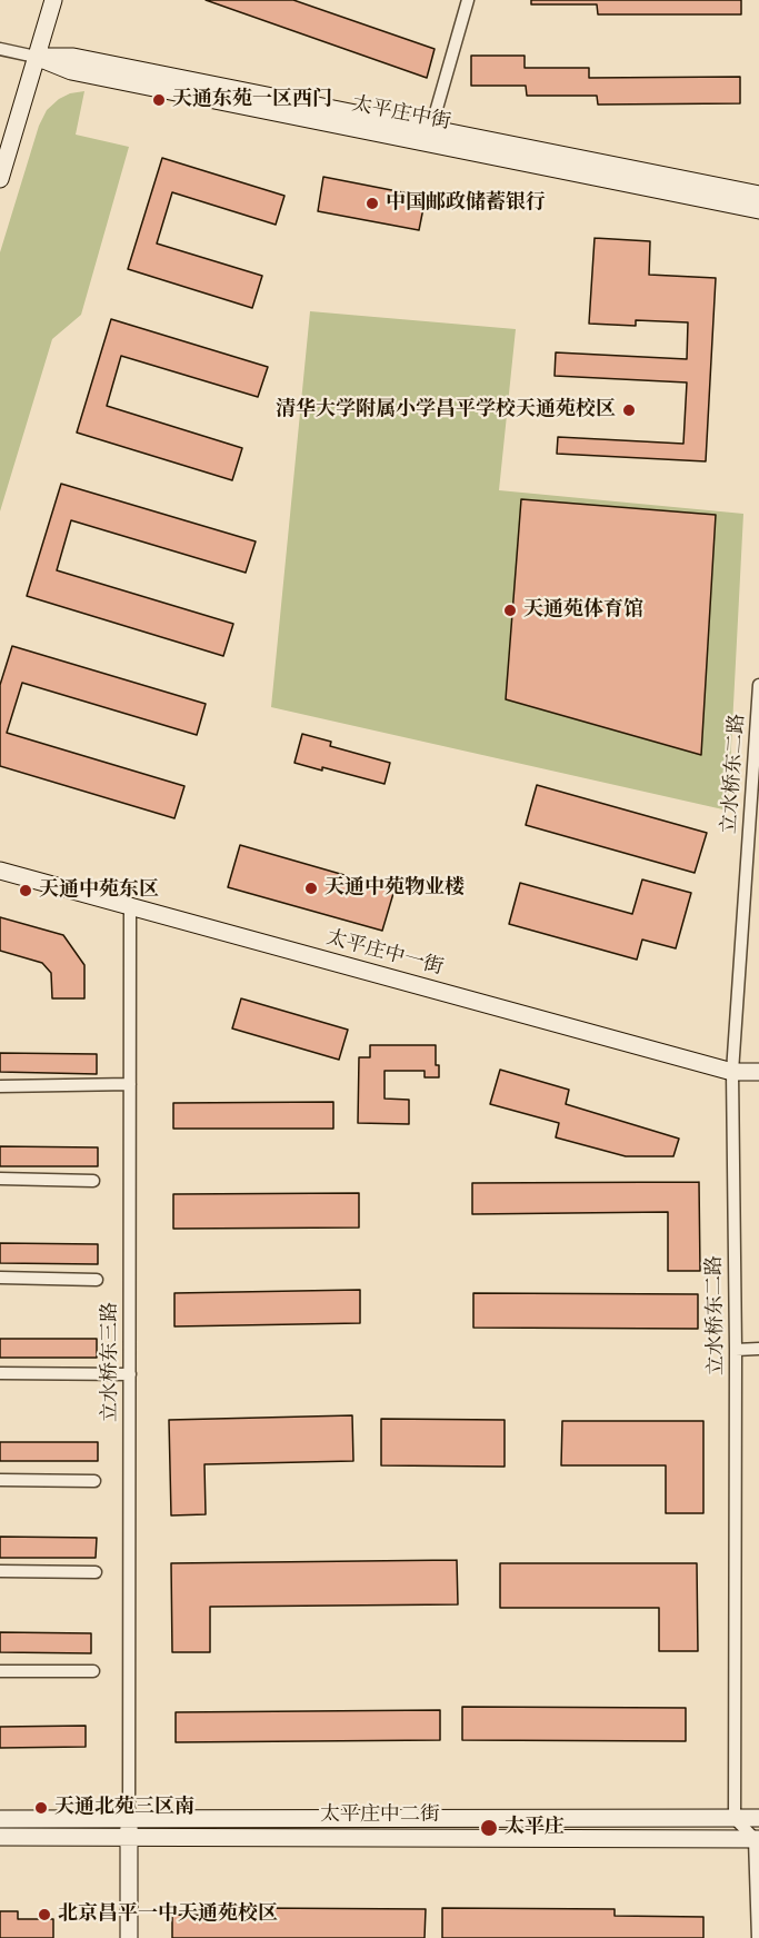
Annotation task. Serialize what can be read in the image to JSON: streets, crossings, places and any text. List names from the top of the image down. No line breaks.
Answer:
{"streets":{"main road":["太平庄中街","太平庄中一街","太平庄中二街"],"street":["立水桥东二路","立水桥东三路"]},"crossings":[["立水桥东二路","太平庄中一街"],["立水桥东二路","太平庄中二街"],["太平庄中一街","立水桥东三路"],["立水桥东三路","太平庄中二街"]],"places":["天通东苑一区西门","中国邮政储蓄银行","清华大学附属小学昌平学校天通苑校区","天通苑体育馆","天通中苑物业楼","天通中苑东区","天通北苑三区南","太平庄","北京昌平一中天通苑校区"]}
